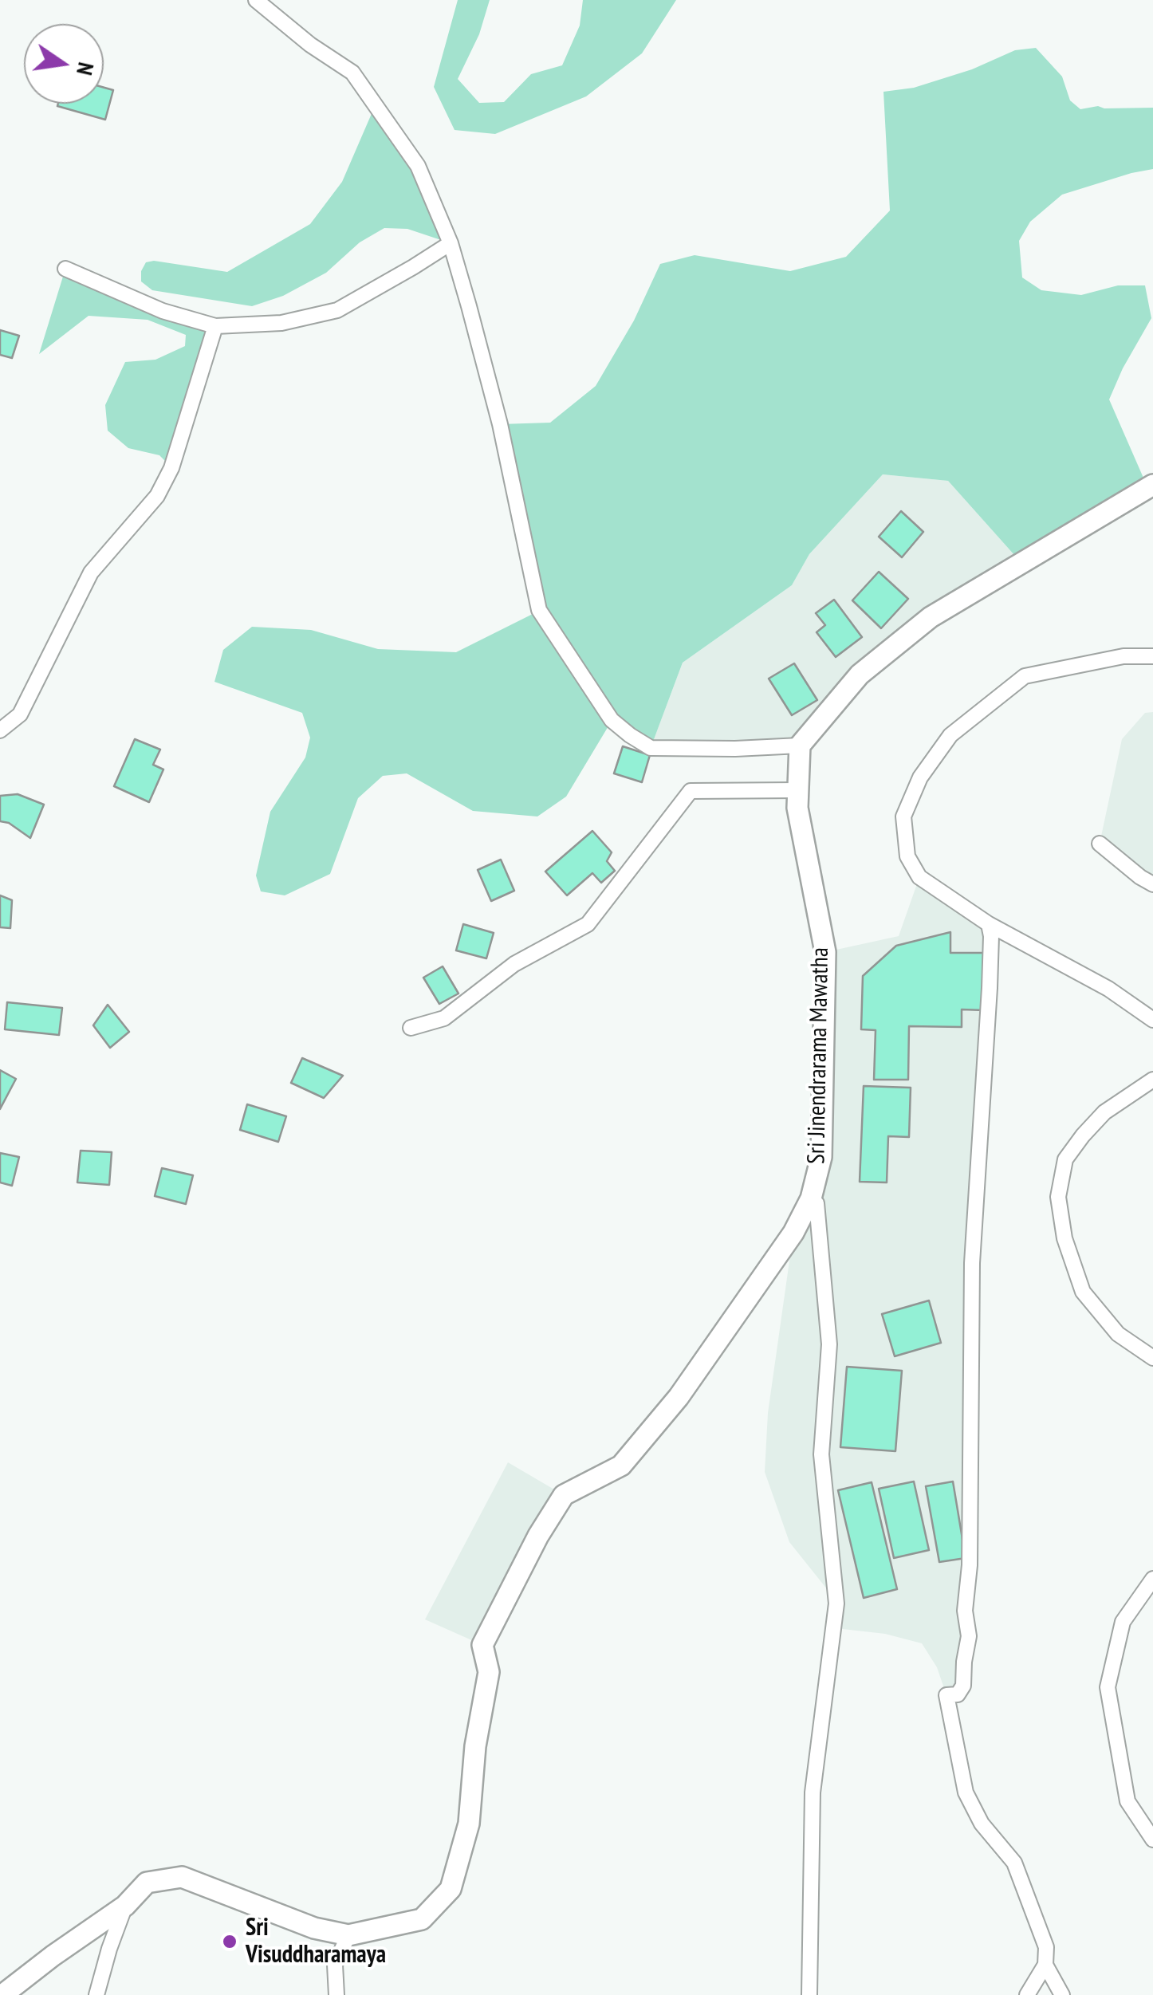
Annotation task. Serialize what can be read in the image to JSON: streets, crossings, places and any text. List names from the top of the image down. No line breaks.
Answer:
{"streets":{"main road":["Sri Jinendrarama Mawatha"]},"places":["Sri Visuddharamaya"],"north":"right"}
